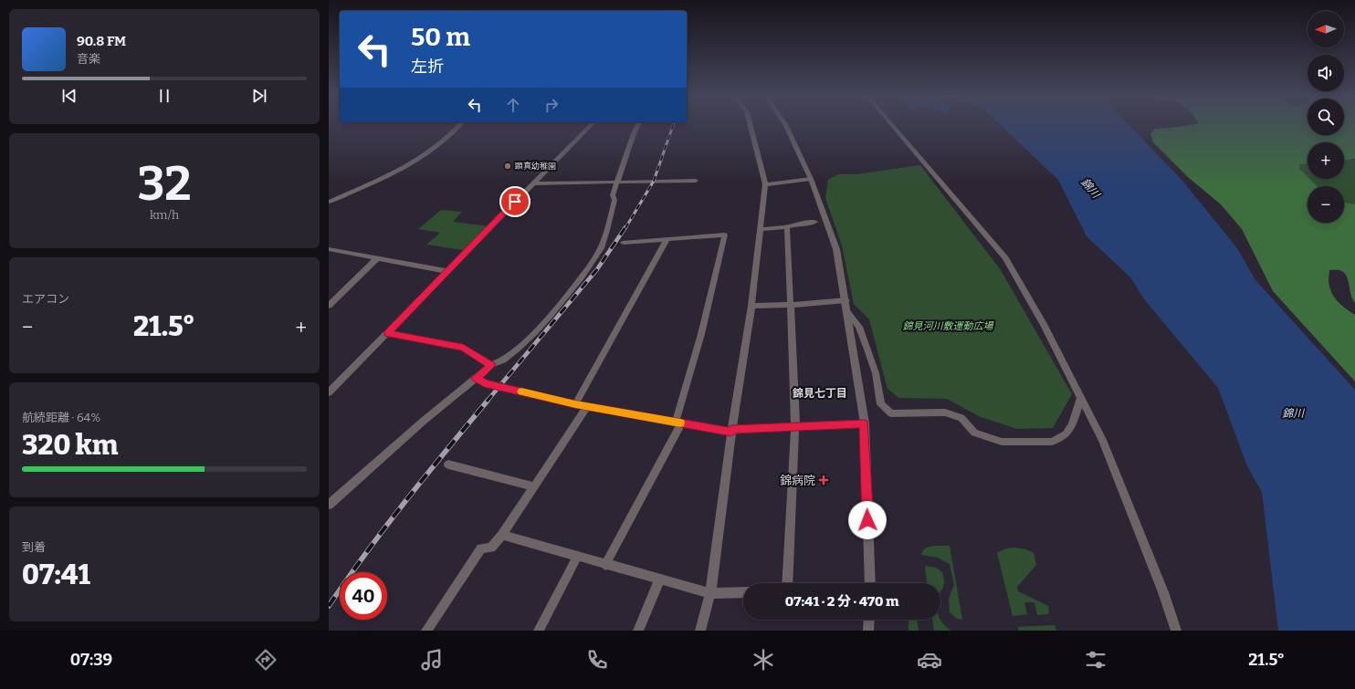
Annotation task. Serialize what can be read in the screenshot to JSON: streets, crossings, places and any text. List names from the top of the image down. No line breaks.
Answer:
{"districts":["錦見七丁目"],"water":["錦川"],"parks":["錦見河川敷運動広場"],"places":{"other":["顕真幼稚園"],"health":["錦病院"]},"north":"left","page":{"map_buttons":["+","−"],"turn":["50 m","左折"],"song":["90.8 FM","音楽"],"tile":[["32","km/h"],"エアコン",["航続距離 · 64%","320 km"],["到着","07:41"]],"heat":["−","21.5°","+"],"limit":"40","trip":"07:41 · 2 分 · 470 m","tabs":["07:39","21.5°"]}}
